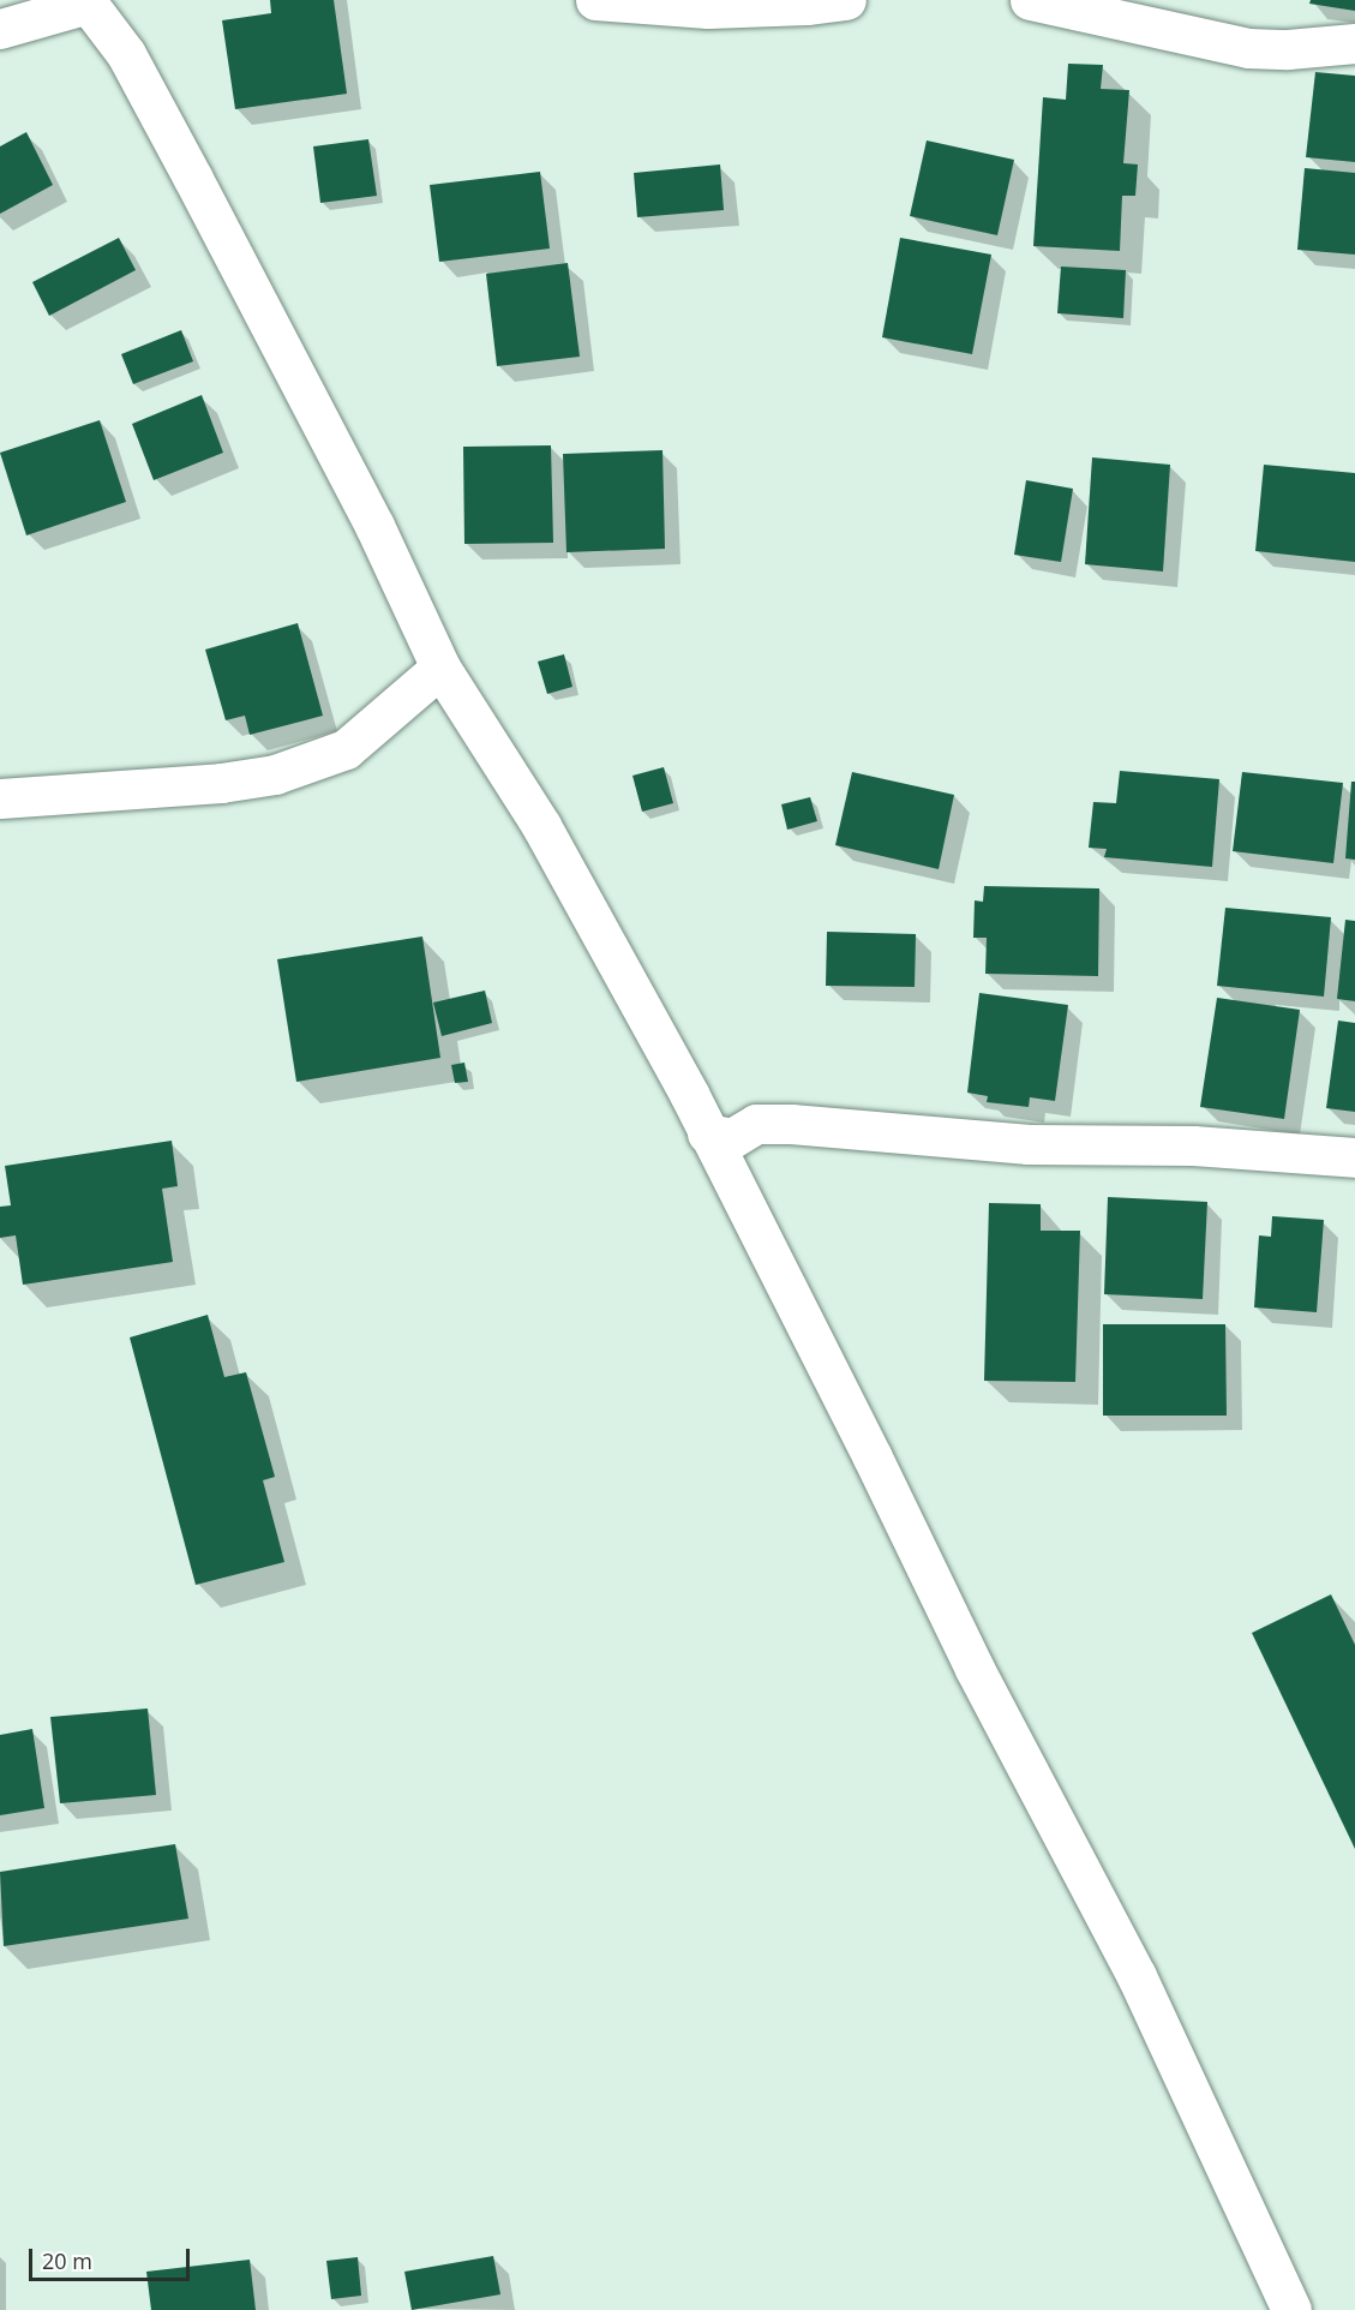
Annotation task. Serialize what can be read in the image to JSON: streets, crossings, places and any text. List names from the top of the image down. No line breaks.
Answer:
{"scale_bar":"20 m"}
